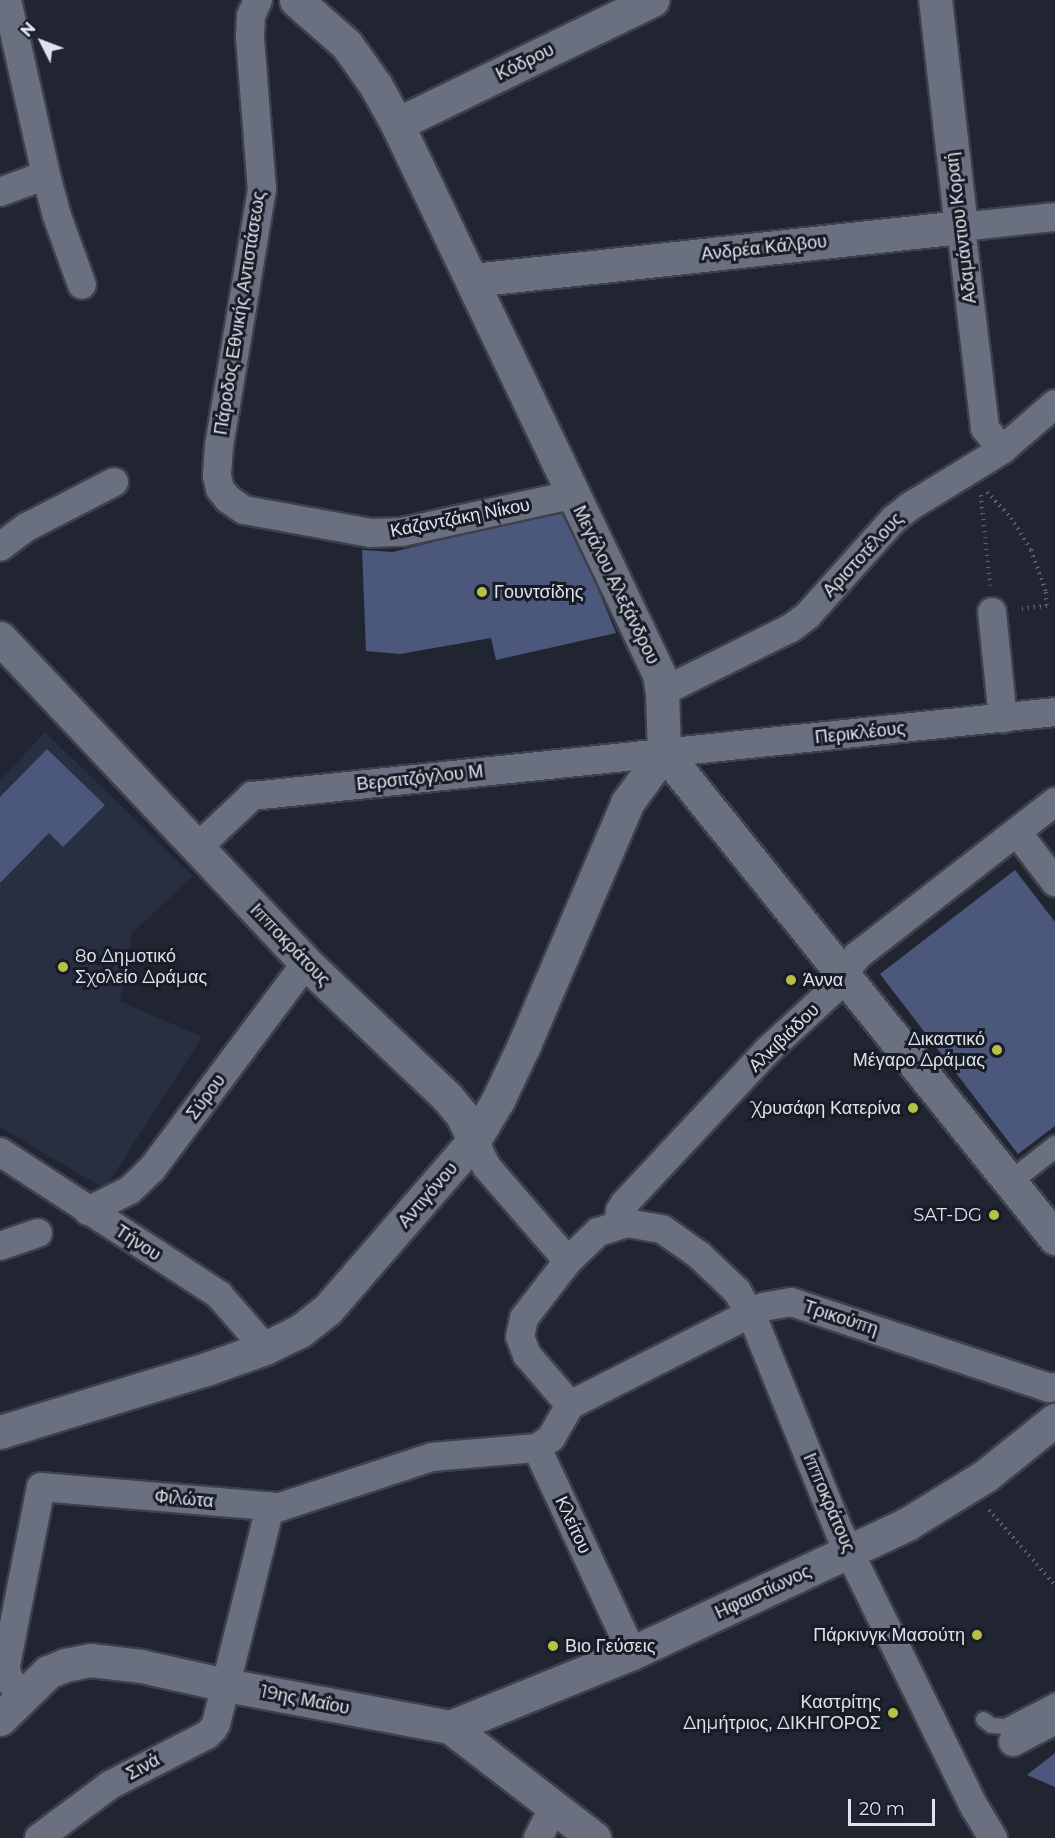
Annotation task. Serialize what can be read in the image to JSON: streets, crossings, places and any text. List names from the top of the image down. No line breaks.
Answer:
{"streets":{"street":["Κόδρου","Αδαμάντιου Κοραή","Ανδρέα Κάλβου","Πάροδος Εθνικής Αντιστάσεως","Καζαντζάκη Νίκου","Αριστοτέλους","Μεγάλου Αλεξάνδρου","Περικλέους","Βερσιτζόγλου Μ","Ιπποκράτους","Αλκιβιάδου","Σύρου","Αντιγόνου","Τήνου","Τρικούπη","Φιλώτα","Κλείτου","Ηφαιστίωνος","19ης Μαΐου","Σινά"]},"crossings":[["Κόδρου","Μεγάλου Αλεξάνδρου"],["Αδαμάντιου Κοραή","Ανδρέα Κάλβου"],["Αδαμάντιου Κοραή","Αριστοτέλους"],["Ανδρέα Κάλβου","Μεγάλου Αλεξάνδρου"],["Πάροδος Εθνικής Αντιστάσεως","Καζαντζάκη Νίκου"],["Καζαντζάκη Νίκου","Μεγάλου Αλεξάνδρου"],["Αριστοτέλους","Μεγάλου Αλεξάνδρου"],["Μεγάλου Αλεξάνδρου","Περικλέους"],["Μεγάλου Αλεξάνδρου","Βερσιτζόγλου Μ"],["Μεγάλου Αλεξάνδρου","Αντιγόνου"],["Περικλέους","Βερσιτζόγλου Μ"],["Περικλέους","Αντιγόνου"],["Βερσιτζόγλου Μ","Ιπποκράτους"],["Βερσιτζόγλου Μ","Αντιγόνου"],["Ιπποκράτους","Αλκιβιάδου"],["Ιπποκράτους","Σύρου"],["Ιπποκράτους","Αντιγόνου"],["Ιπποκράτους","Τρικούπη"],["Ιπποκράτους","Ηφαιστίωνος"],["Σύρου","Τήνου"],["Αντιγόνου","Τήνου"],["Φιλώτα","Κλείτου"],["Φιλώτα","19ης Μαΐου"],["Φιλώτα","Σινά"],["Κλείτου","Ηφαιστίωνος"],["Ηφαιστίωνος","19ης Μαΐου"],["19ης Μαΐου","Σινά"]],"places":["Γουντσίδης","8ο Δημοτικό Σχολείο Δράμας","Άννα","Δικαστικό Μέγαρο Δράμας","Χρυσάφη Κατερίνα","SAT-DG","Πάρκινγκ Μασούτη","Βιο Γεύσεις","Καστρίτης Δημήτριος, ΔΙΚΗΓΟΡΟΣ"],"scale_bar":"20 m","north":"top left"}
